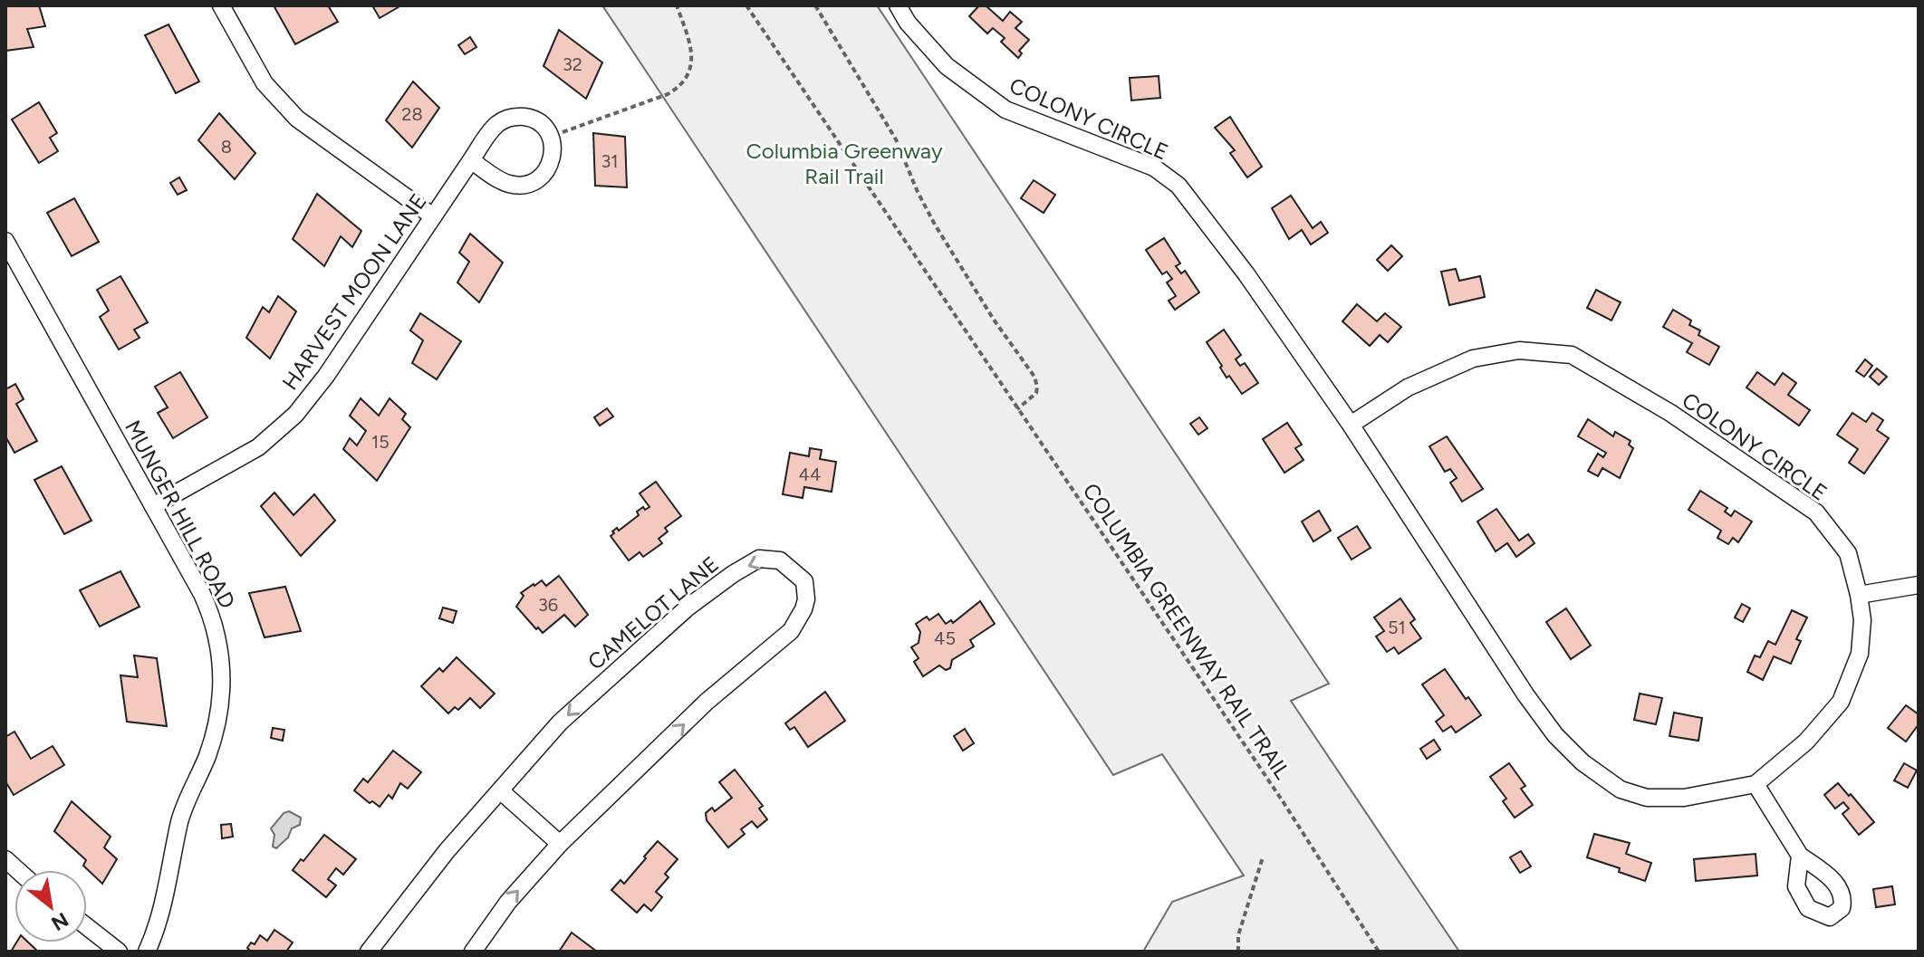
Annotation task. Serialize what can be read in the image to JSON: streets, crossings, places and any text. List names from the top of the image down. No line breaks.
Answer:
{"streets":{"street":["COLONY CIRCLE","HARVEST MOON LANE","MUNGER HILL ROAD","CAMELOT LANE"],"path":["COLUMBIA GREENWAY RAIL TRAIL"]},"crossings":[["HARVEST MOON LANE","MUNGER HILL ROAD"]],"parks":["Columbia Greenway Rail Trail"],"house_numbers":["32","28","8","31","15","44","36","51","45"],"north":"bottom right"}
